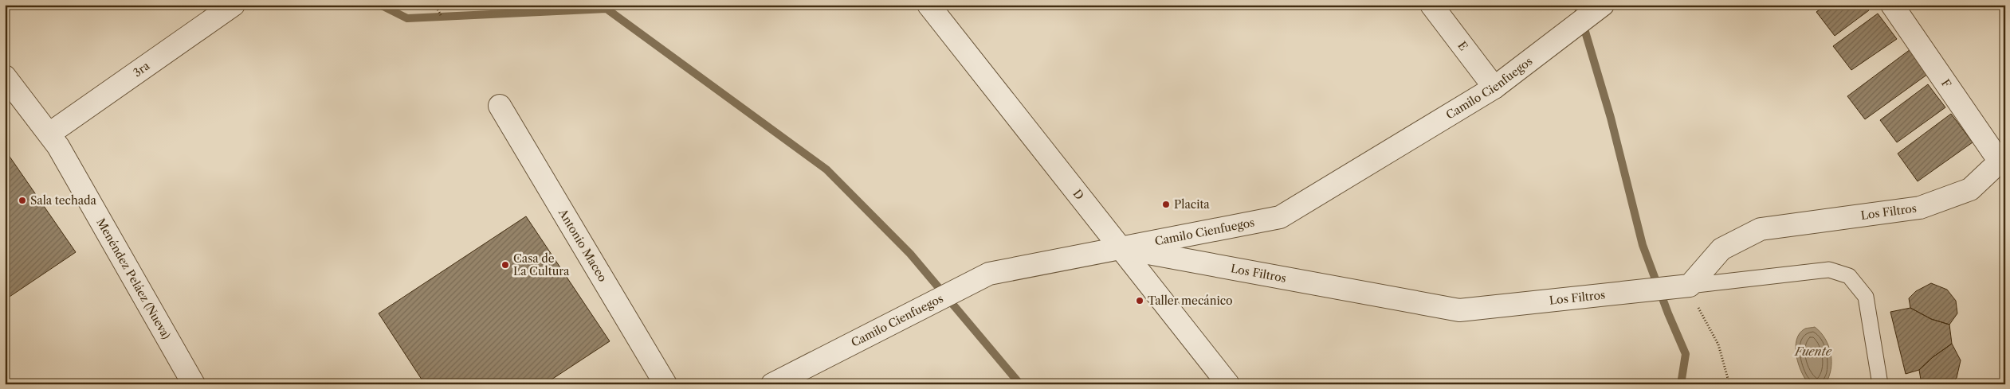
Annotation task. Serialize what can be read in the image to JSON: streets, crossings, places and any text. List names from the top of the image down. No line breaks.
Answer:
{"streets":{"street":["E","3ra","F","Camilo Cienfuegos","D","Los Filtros","Antonio Maceo","Menéndez Peláez (Nueva)"]},"crossings":[["E","Camilo Cienfuegos"],["3ra","Menéndez Peláez (Nueva)"],["F","Los Filtros"],["Camilo Cienfuegos","D"],["Camilo Cienfuegos","Los Filtros"],["D","Los Filtros"]],"water":["Fuente"],"places":["Sala techada","Placita","Casa de La Cultura","Taller mecánico"]}
